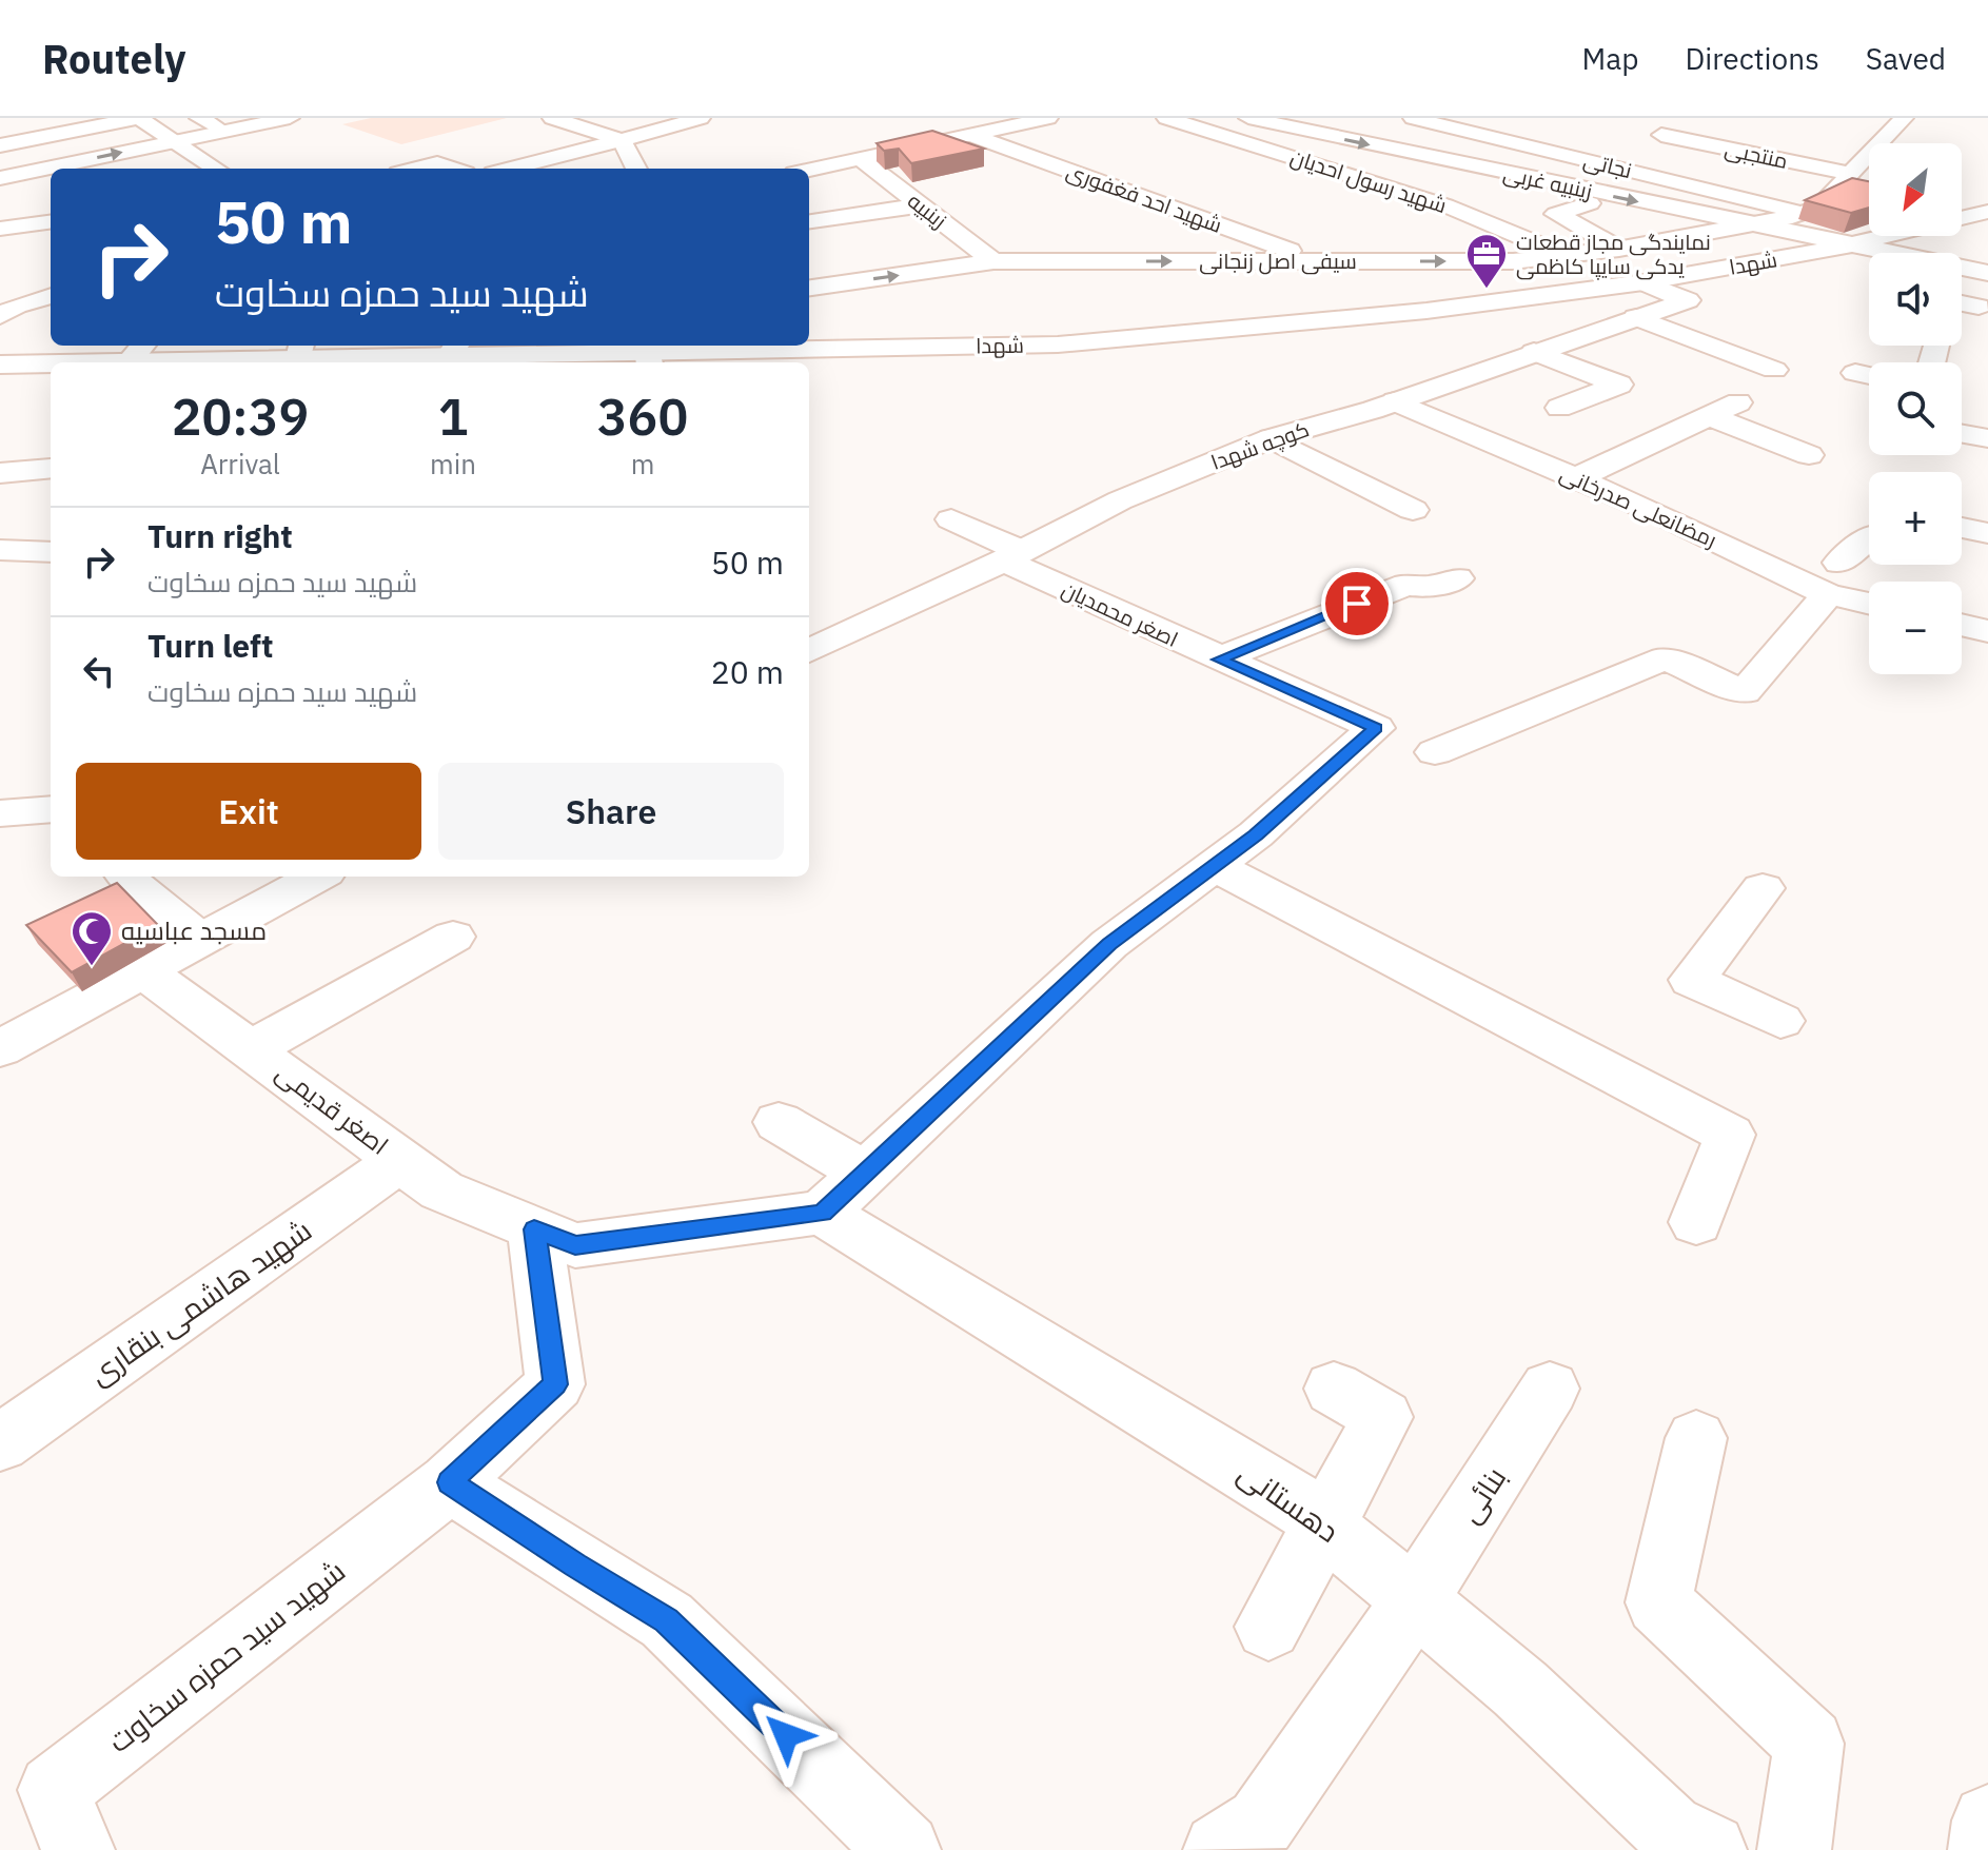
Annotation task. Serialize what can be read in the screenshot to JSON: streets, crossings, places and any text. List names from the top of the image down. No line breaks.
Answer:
{"streets":{"street":["منتجبی","نجاتی","شهید رسول احدیان","زینبیه غربی","شهید احد فغفوری","زینبیه","سیفی اصل زنجانی","شهدا","کوچه شهدا","رمضانعلی صدرخانی","اصغر محمدیان","اصغر قدیمی","شهید هاشمی بنقاری","بنائی","دهستانی","شهید سید حمزه سخاوت"]},"crossings":[["نجاتی","سیفی اصل زنجانی"],["شهید رسول احدیان","سیفی اصل زنجانی"],["زینبیه غربی","سیفی اصل زنجانی"],["زینبیه غربی","شهدا"],["شهید احد فغفوری","سیفی اصل زنجانی"],["زینبیه","سیفی اصل زنجانی"],["شهدا","کوچه شهدا"],["کوچه شهدا","رمضانعلی صدرخانی"],["کوچه شهدا","اصغر محمدیان"],["اصغر قدیمی","شهید هاشمی بنقاری"],["اصغر قدیمی","دهستانی"],["اصغر قدیمی","شهید سید حمزه سخاوت"],["بنائی","دهستانی"]],"places":{"office":["نمایندگی مجاز قطعات یدکی سایپا کاظمی"],"mosque":["مسجد عباسیه"]},"north":"bottom left","page":{"header":"Routely","nav":["Map","Directions","Saved"],"map_buttons":["+","−"],"turn":["50 m","شهید سید حمزه سخاوت"],"eta":["20:39","Arrival","1","min","360","m"],"list":[{"name":"Turn right","note":"شهید سید حمزه سخاوت","value":"50 m"},{"name":"Turn left","note":"شهید سید حمزه سخاوت","value":"20 m"}],"buttons":["Exit","Share"]}}
